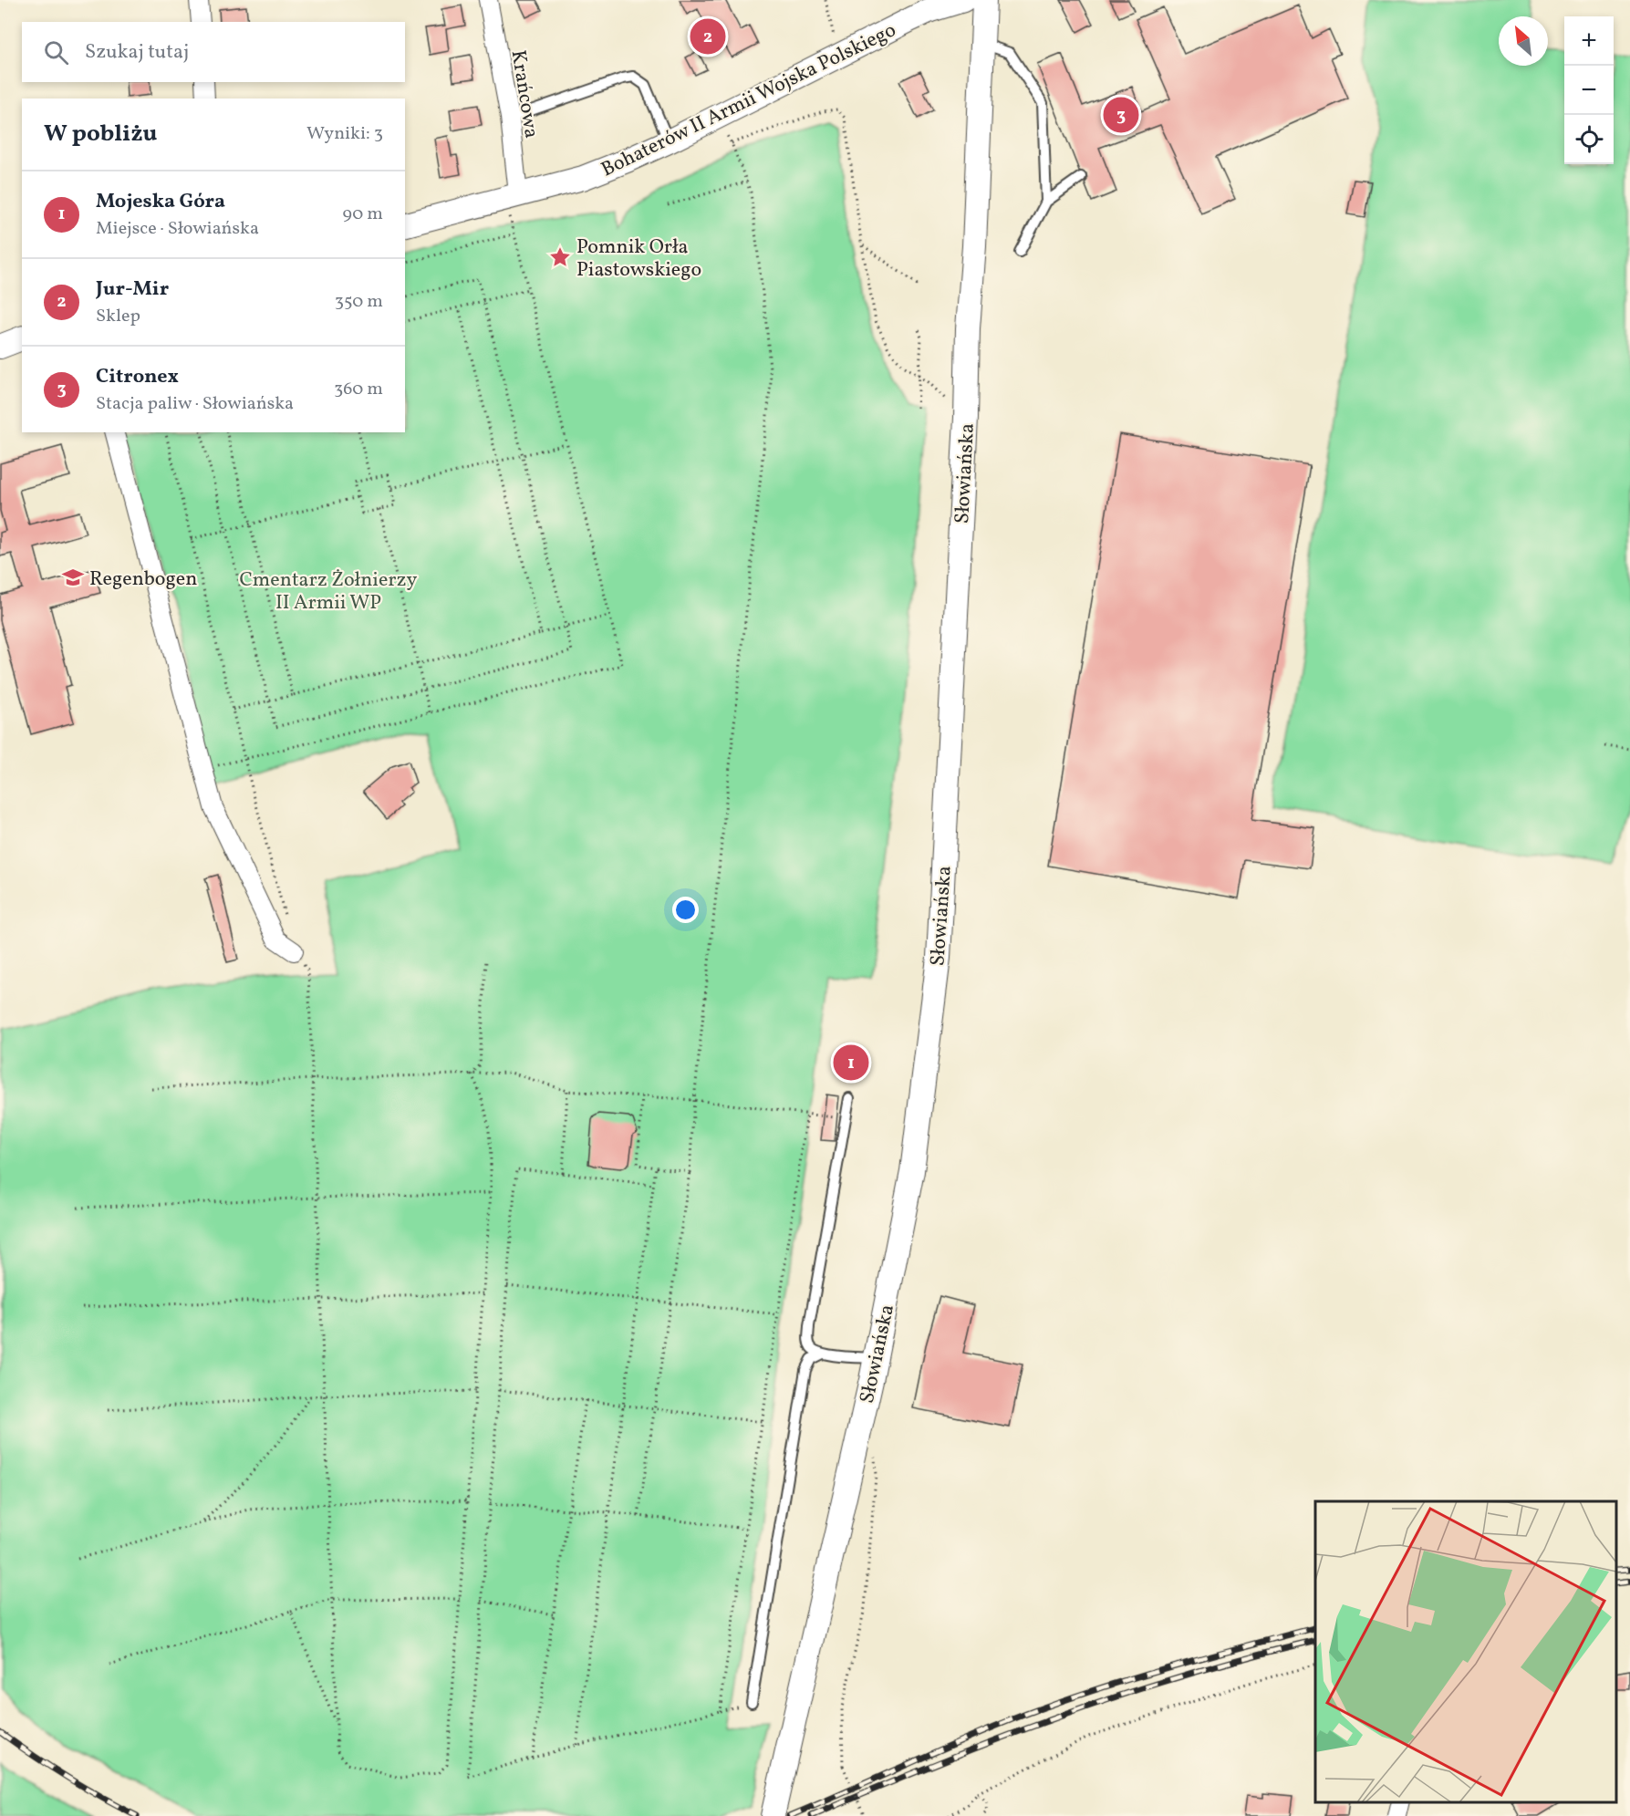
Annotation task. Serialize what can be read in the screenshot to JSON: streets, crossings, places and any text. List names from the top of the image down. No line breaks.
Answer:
{"streets":{"street":["Krańcowa","Bohaterów II Armii Wojska Polskiego","Słowiańska"]},"crossings":[["Krańcowa","Bohaterów II Armii Wojska Polskiego"]],"parks":["Cmentarz Żołnierzy II Armii WP"],"places":{"place":["Pomnik Orła Piastowskiego"],"school or university":["Regenbogen"]},"north":"top left","page":{"map_buttons":["+","−"],"pins":["2","3","1"],"search":"Szukaj tutaj","heading":["W pobliżu","Wyniki: 3"],"list":[{"mark":"1","name":"Mojeska Góra","note":"Miejsce · Słowiańska","value":"90 m"},{"mark":"2","name":"Jur-Mir","note":"Sklep","value":"350 m"},{"mark":"3","name":"Citronex","note":"Stacja paliw · Słowiańska","value":"360 m"}]}}
